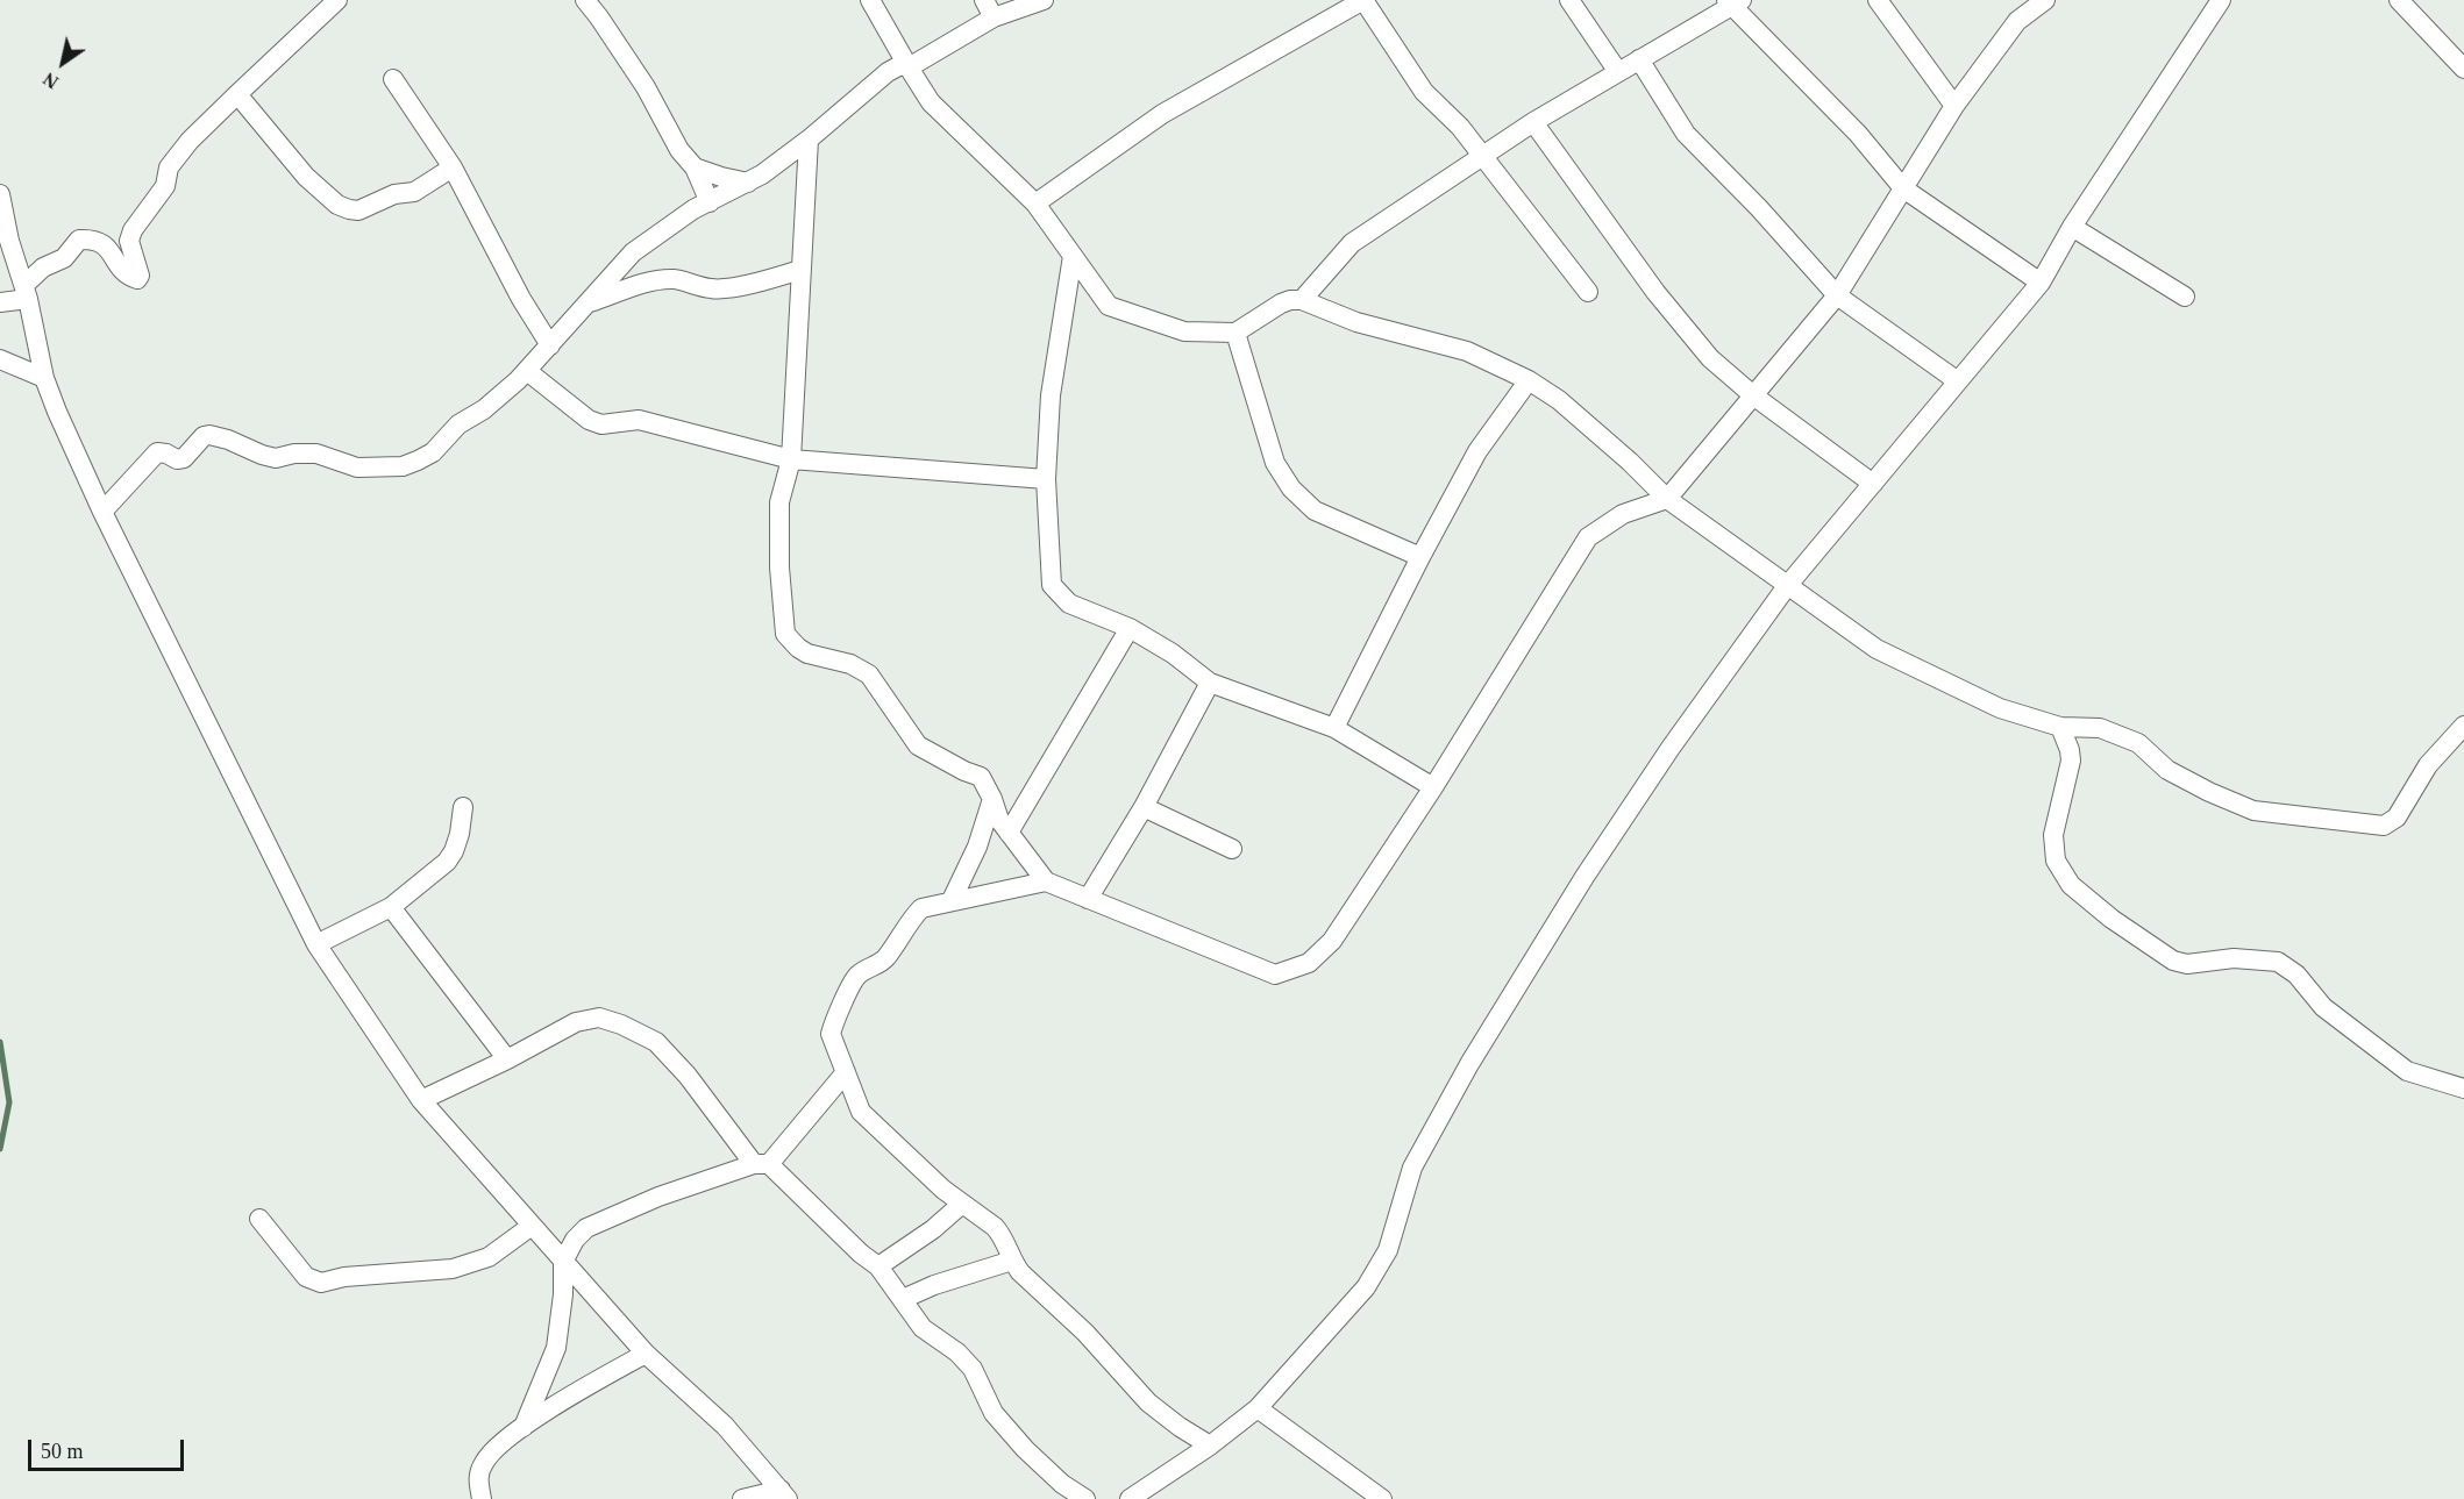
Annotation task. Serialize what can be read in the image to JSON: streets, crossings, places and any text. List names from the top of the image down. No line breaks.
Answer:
{"scale_bar":"50 m","north":"bottom left"}
